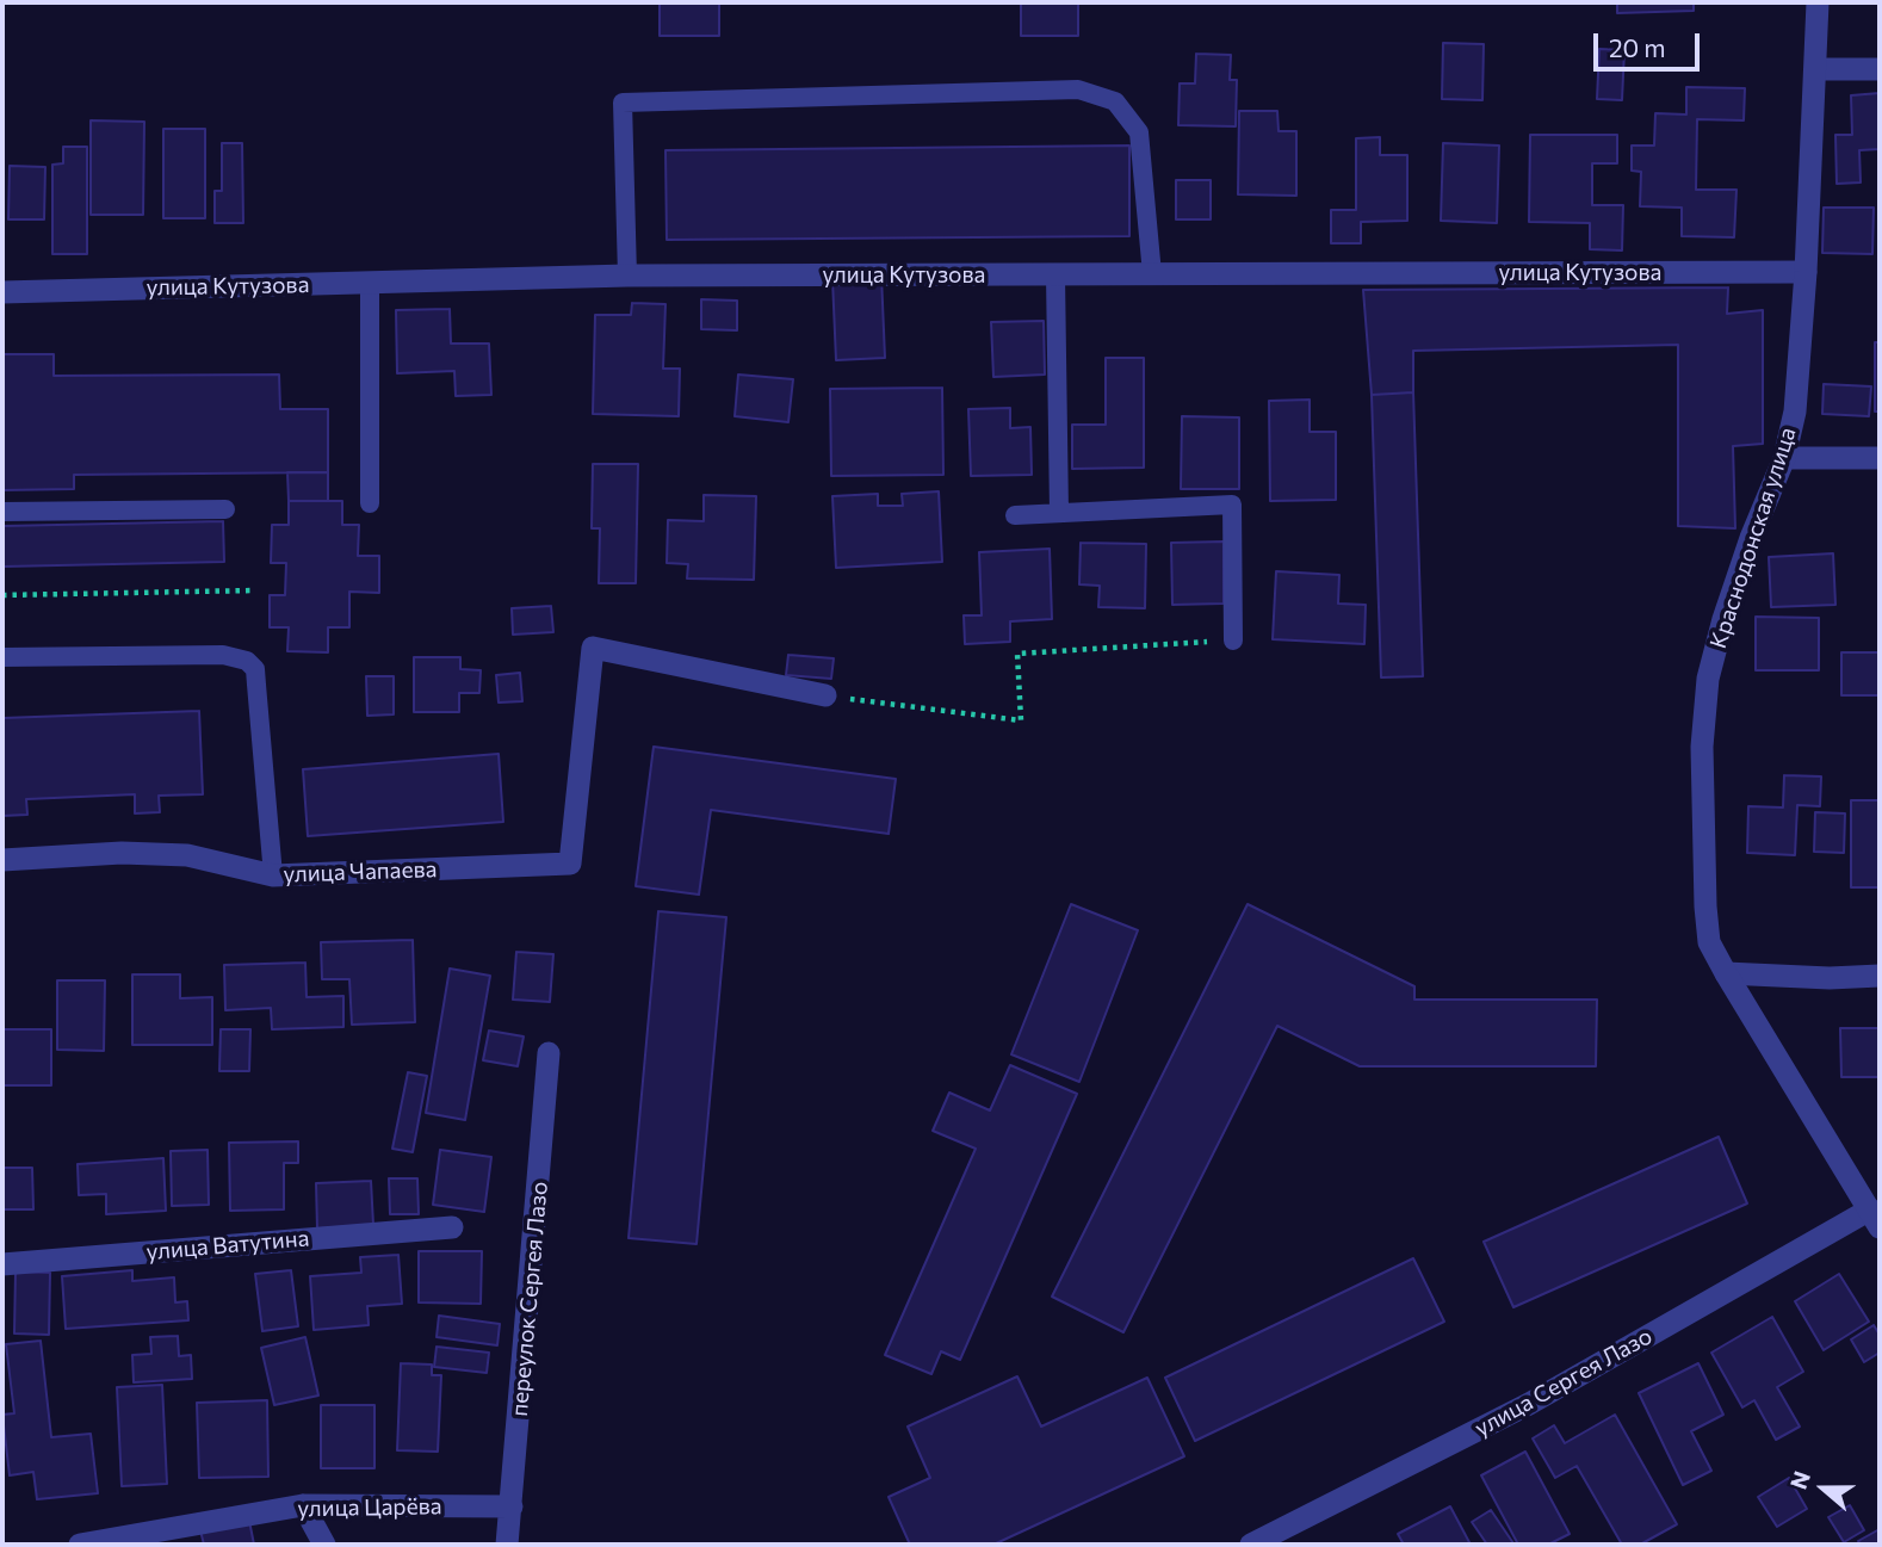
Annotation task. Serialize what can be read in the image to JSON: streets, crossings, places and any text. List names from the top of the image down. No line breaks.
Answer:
{"streets":{"street":["улица Кутузова","Краснодонская улица","улица Чапаева","улица Ватутина","переулок Сергея Лазо","улица Сергея Лазо","улица Царёва"]},"crossings":[["улица Кутузова","Краснодонская улица"],["Краснодонская улица","улица Сергея Лазо"],["переулок Сергея Лазо","улица Царёва"]],"scale_bar":"20 m","north":"left"}
